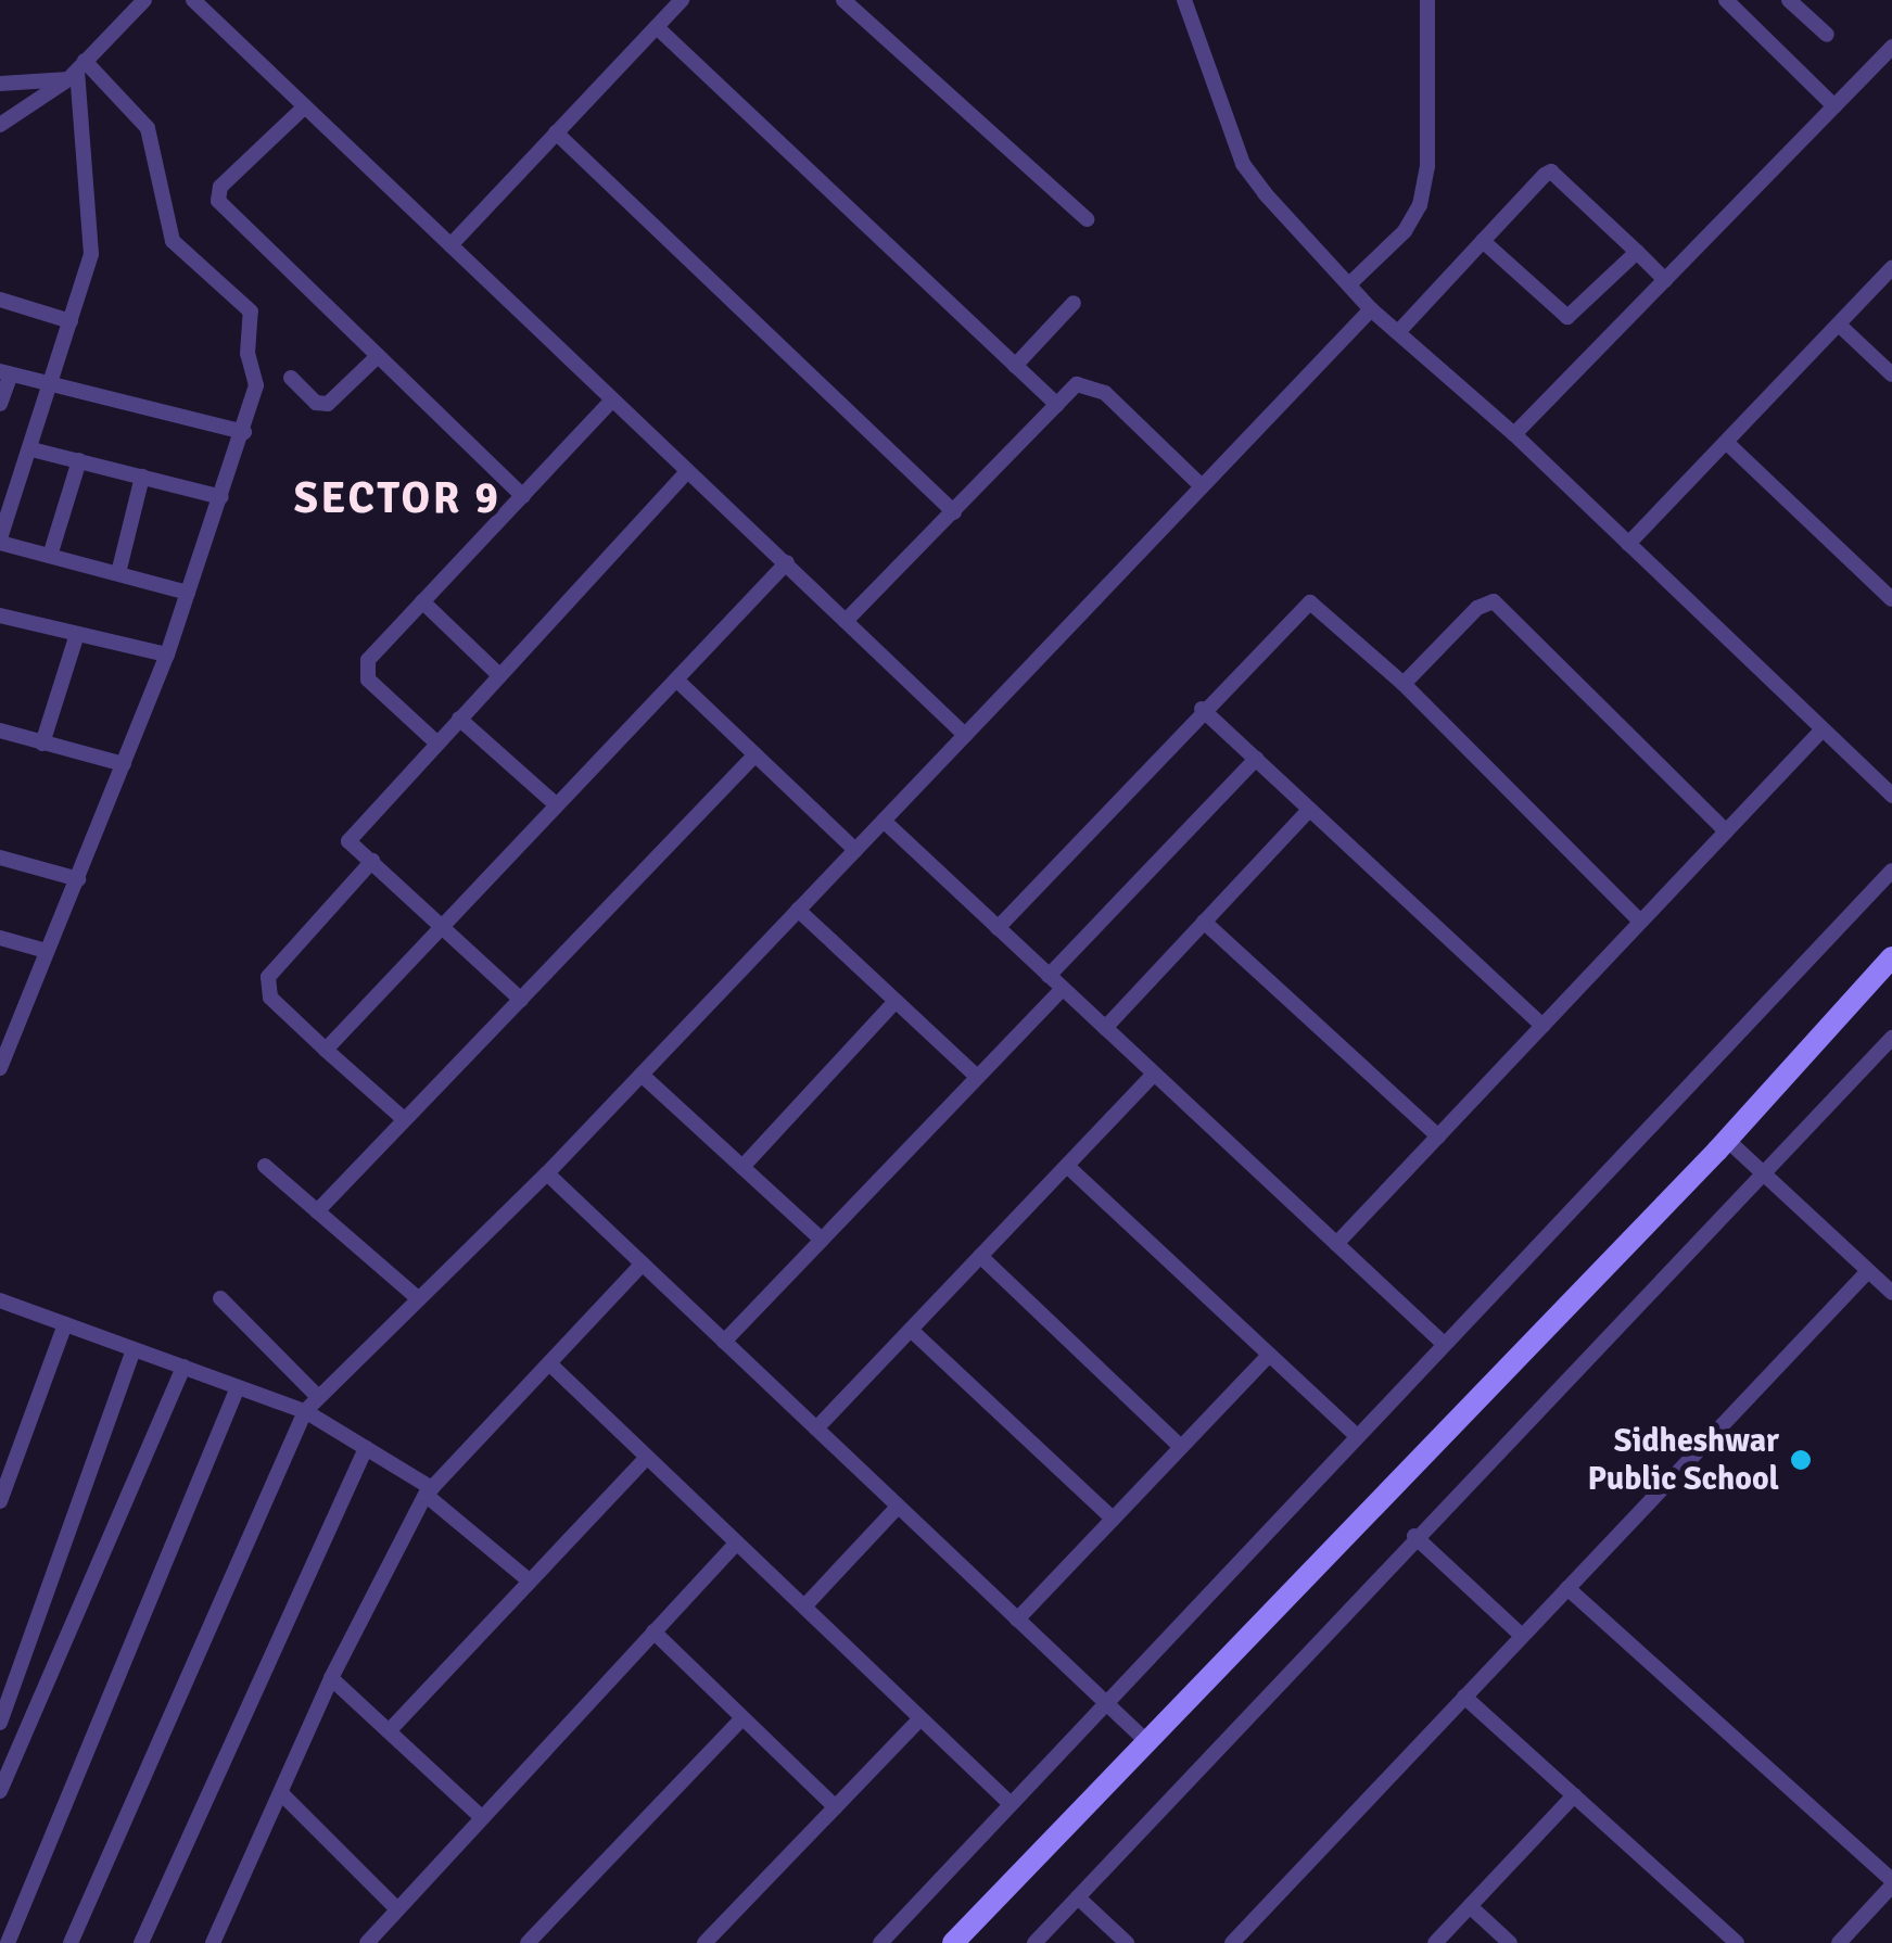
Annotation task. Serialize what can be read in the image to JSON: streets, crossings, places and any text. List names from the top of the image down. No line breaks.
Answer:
{"districts":["SECTOR 9"],"places":["Sidheshwar Public School"]}
